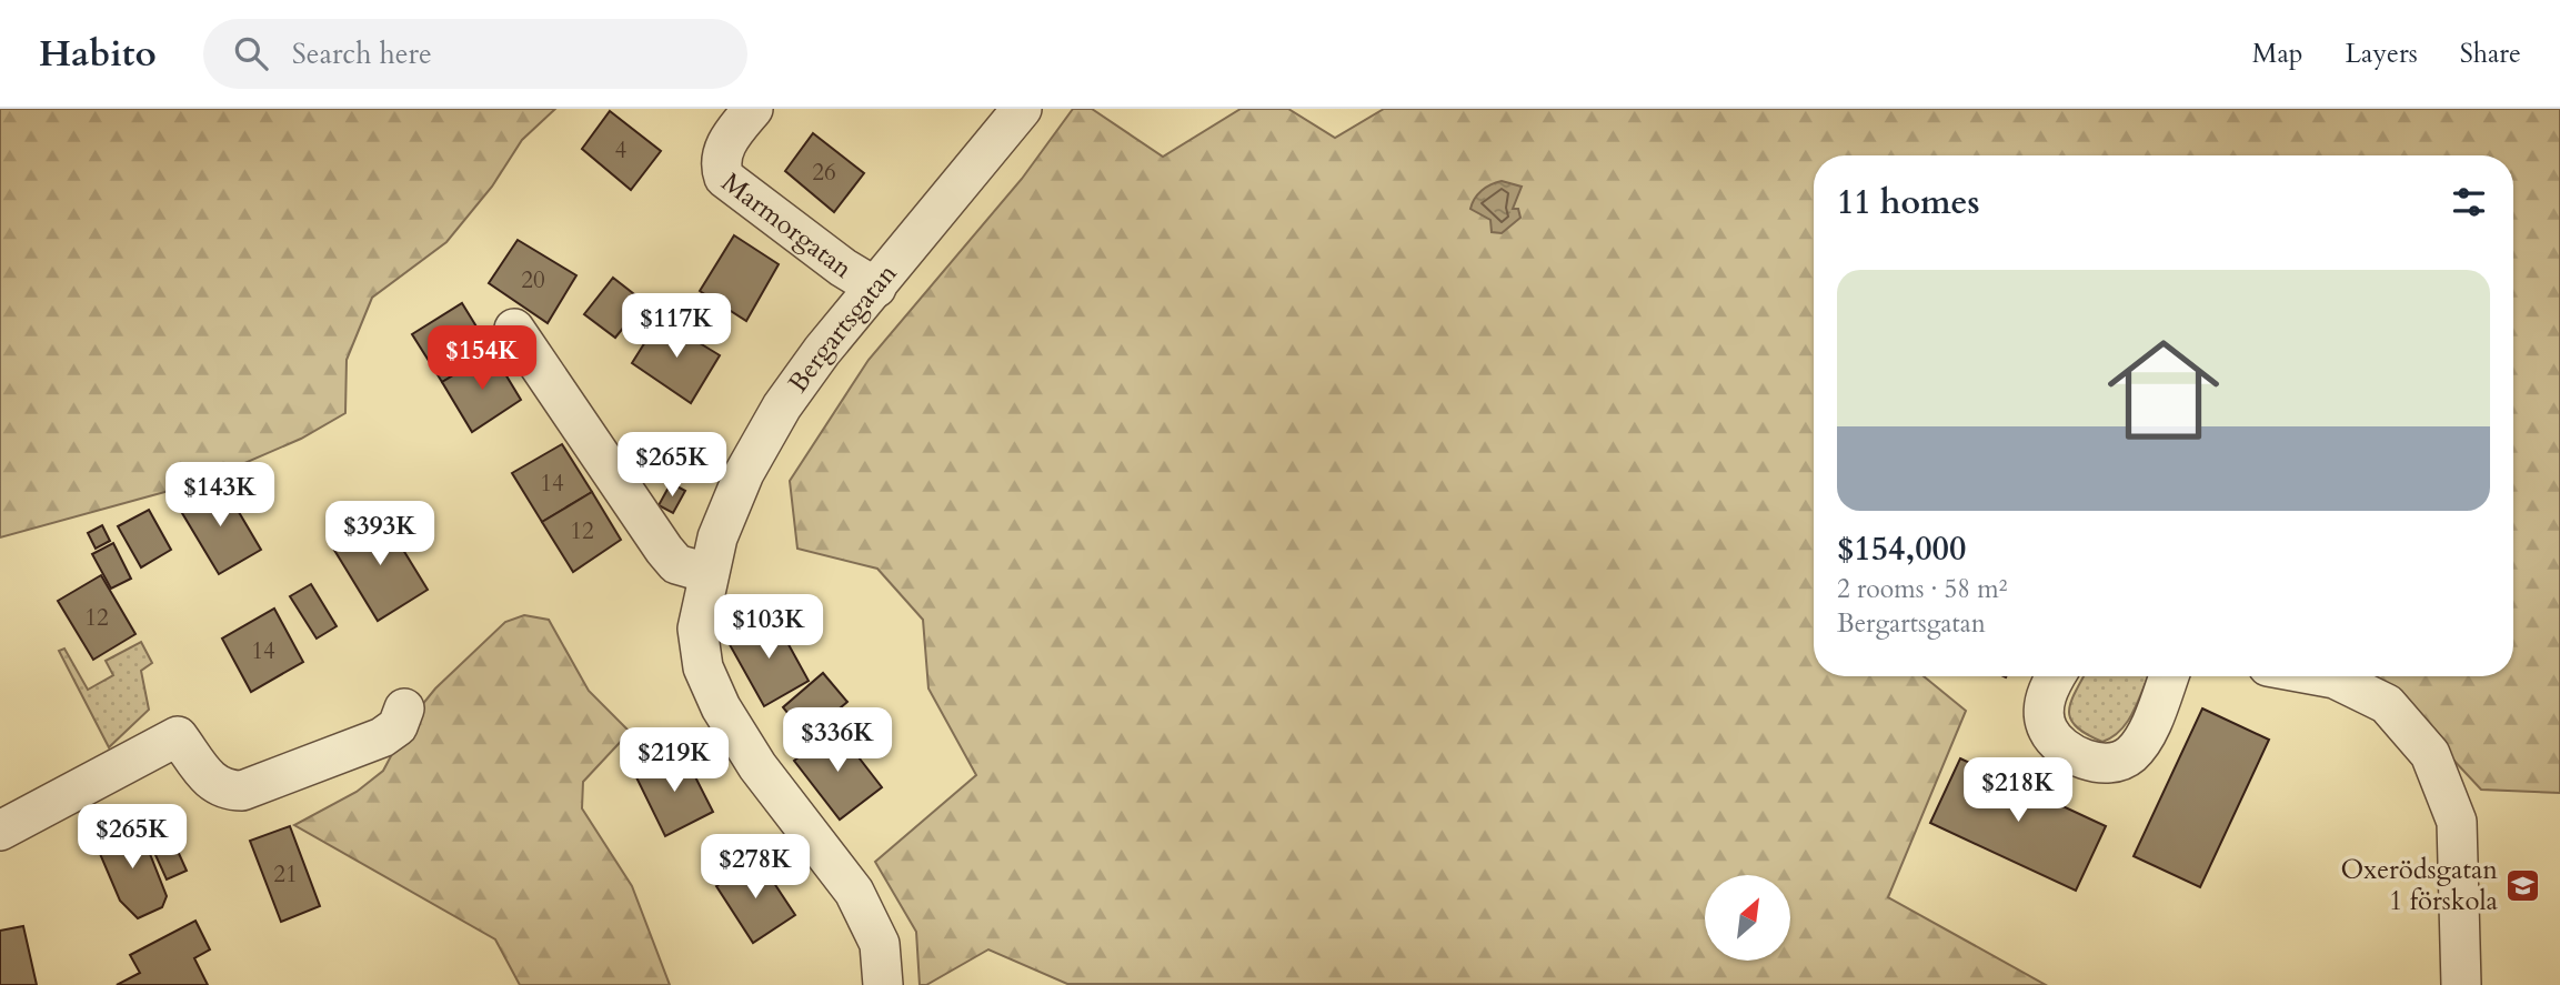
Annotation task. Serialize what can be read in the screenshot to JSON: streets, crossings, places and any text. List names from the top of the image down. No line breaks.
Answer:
{"streets":{"street":["Marmorgatan","Bergartsgatan"]},"crossings":[["Marmorgatan","Bergartsgatan"]],"places":{"school or university":["Oxerödsgatan 1 förskola"]},"house_numbers":["4","26","20","14","12","12","14","21"],"north":"top right","page":{"header":"Habito","search":"Search here","nav":["Map","Layers","Share"],"heading":"11 homes","list":[{"name":"$154,000","note":"2 rooms · 58 m² · Bergartsgatan"}],"price":["$117K","$154K","$265K","$143K","$393K","$103K","$336K","$219K","$218K","$265K","$278K"]}}
